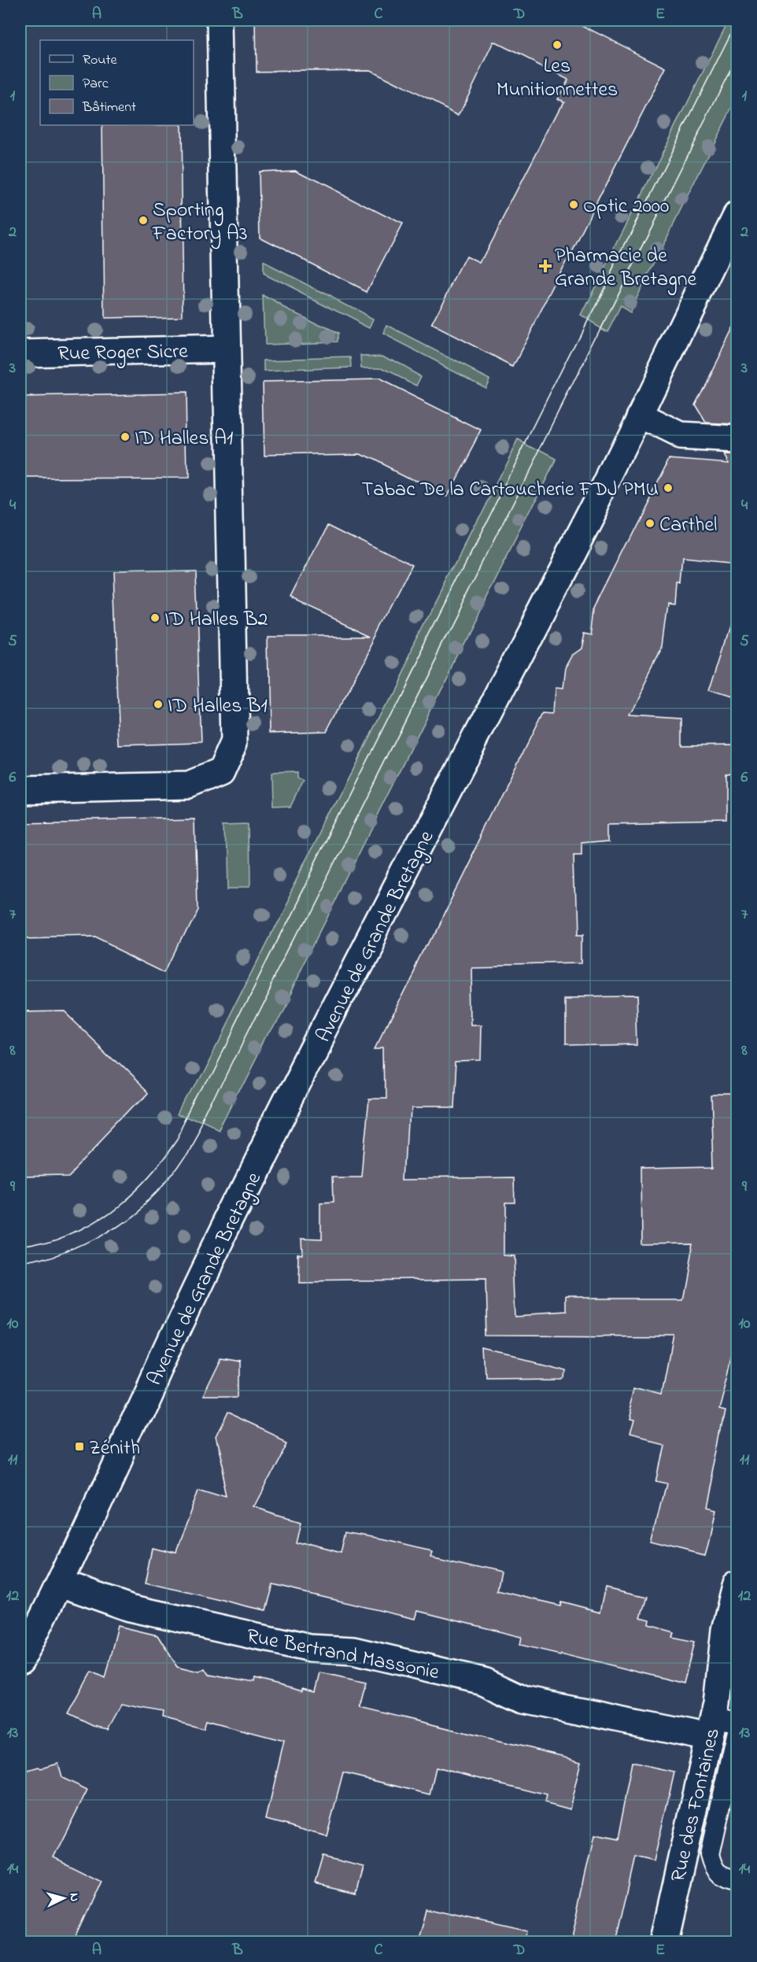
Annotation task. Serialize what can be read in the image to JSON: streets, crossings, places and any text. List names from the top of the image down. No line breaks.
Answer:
{"streets":{"street":["Rue Roger Sicre","Avenue de Grande Bretagne","Rue Bertrand Massonie","Rue des Fontaines"]},"crossings":[["Avenue de Grande Bretagne","Rue Bertrand Massonie"],["Rue Bertrand Massonie","Rue des Fontaines"]],"places":{"other":["Les Munitionnettes","Optic 2000","Sporting Factory A3","ID Halles A1","Tabac De la Cartoucherie FDJ PMU","Carthel","ID Halles B2","ID Halles B1"],"health":["Pharmacie de Grande Bretagne"],"transit":["Zénith"]},"legend":["Route","Parc","Bâtiment"],"north":"right","grid":{"columns":["A","B","C","D","E"],"rows":["1","2","3","4","5","6","7","8","9","10","11","12","13","14"]}}
